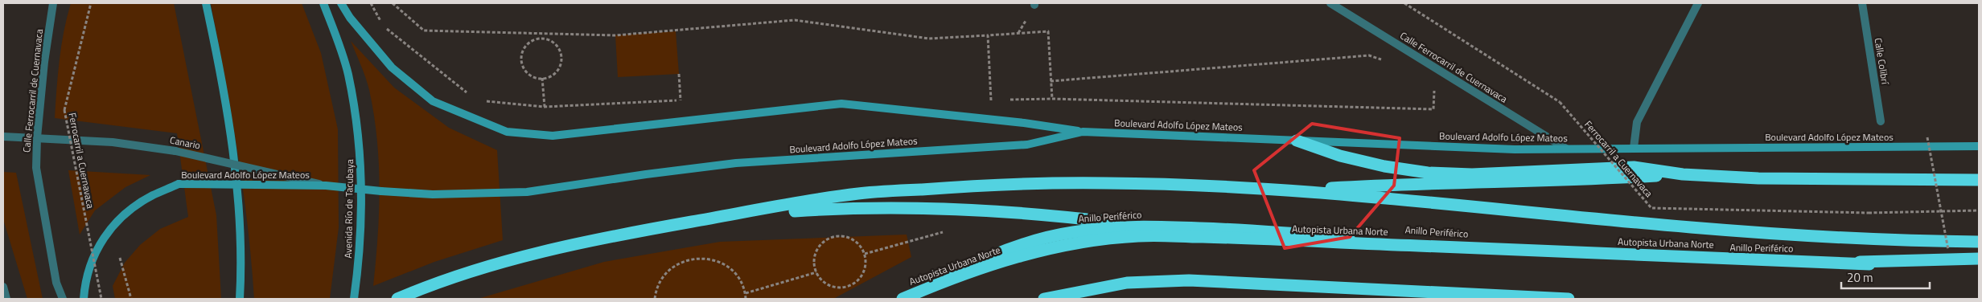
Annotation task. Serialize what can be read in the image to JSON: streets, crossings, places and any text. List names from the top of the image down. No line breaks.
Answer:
{"streets":{"highway":["Anillo Periférico","Autopista Urbana Norte"],"main road":["Boulevard Adolfo López Mateos","Avenida Río de Tacubaya"],"street":["Calle Colibrí","Calle Ferrocarril de Cuernavaca","Canario"],"path":["Ferrocarril a Cuernavaca"]},"crossings":[["Calle Ferrocarril de Cuernavaca","Boulevard Adolfo López Mateos"],["Calle Ferrocarril de Cuernavaca","Canario"],["Boulevard Adolfo López Mateos","Canario"]],"scale_bar":"20 m"}
